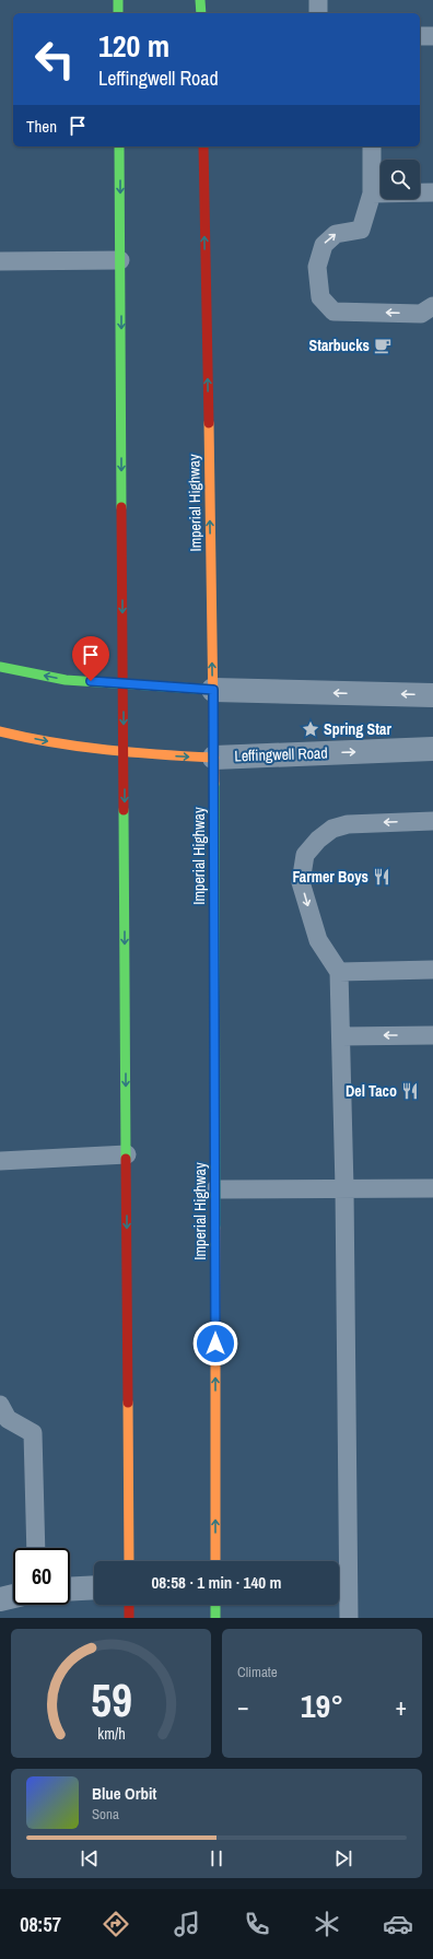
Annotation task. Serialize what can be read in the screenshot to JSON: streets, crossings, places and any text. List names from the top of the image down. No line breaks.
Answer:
{"streets":{"main road":["Imperial Highway","Leffingwell Road"]},"crossings":[["Imperial Highway","Leffingwell Road"]],"places":{"cafe":["Starbucks"],"place":["Spring Star"],"restaurant":["Farmer Boys","Del Taco"]},"page":{"turn":["120 m","Leffingwell Road"],"then":"Then","limit":"60","trip":"08:58 · 1 min · 140 m","tile":"Climate","heat":["−","19°","+"],"song":["Blue Orbit","Sona"],"tabs":"08:57","gauge":["59","km/h"]}}
